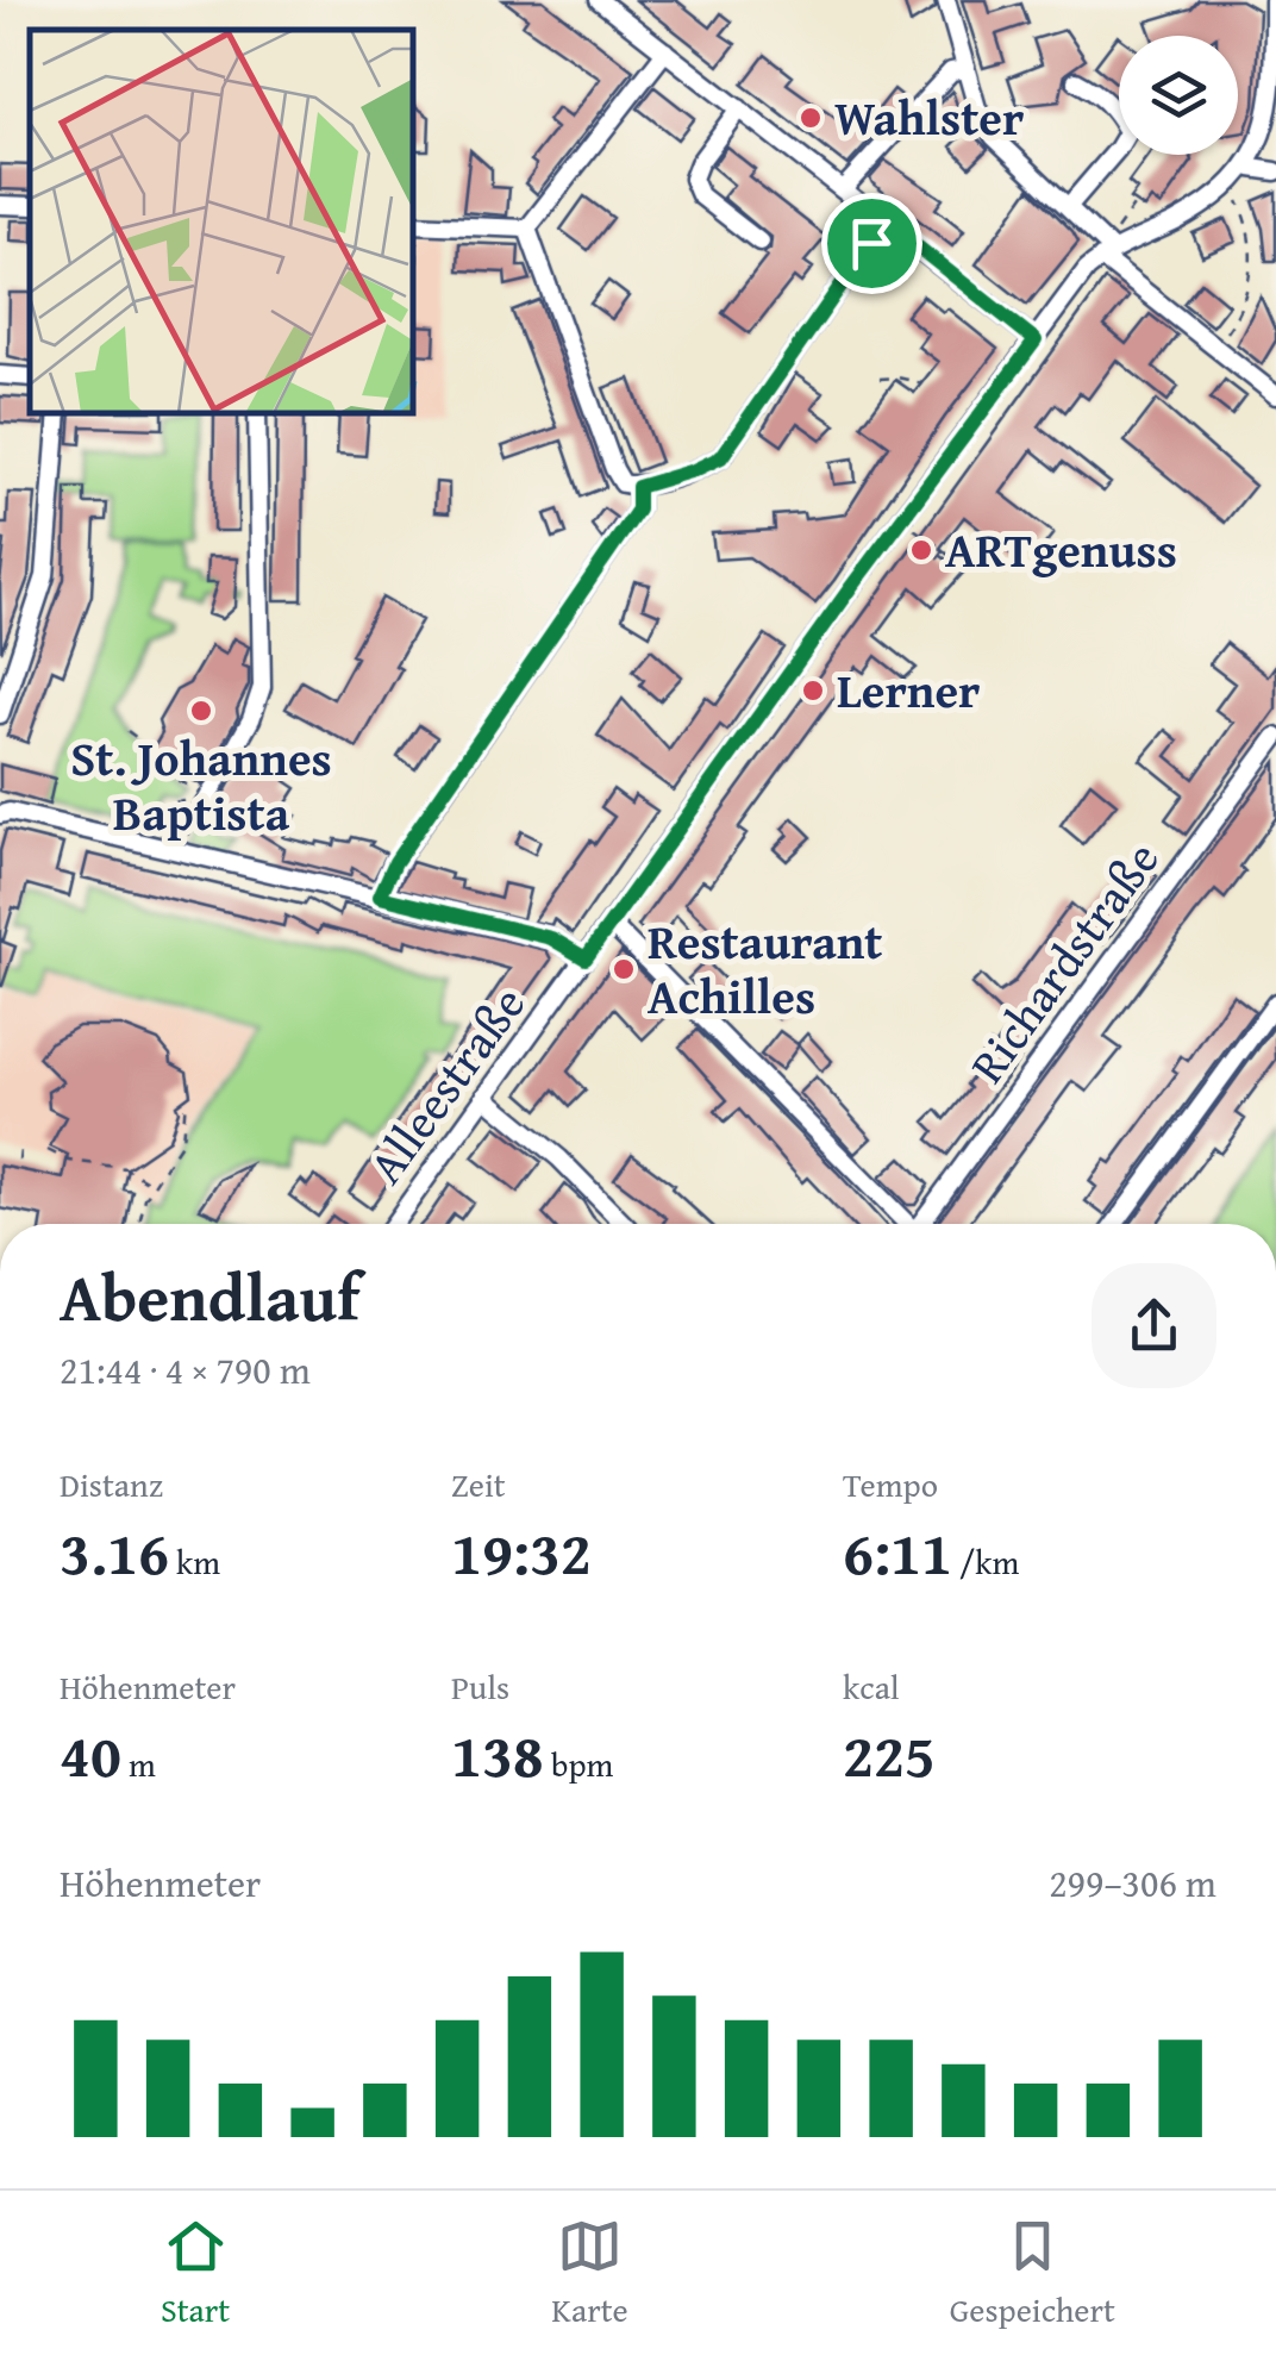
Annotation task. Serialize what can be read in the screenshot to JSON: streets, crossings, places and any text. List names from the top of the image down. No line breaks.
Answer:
{"streets":{"street":["Richardstraße","Alleestraße"]},"places":["Wahlster","ARTgenuss","Lerner","St. Johannes Baptista","Restaurant Achilles"],"page":{"heading":["Abendlauf","21:44 · 4 × 790 m"],"stats":[["Distanz","3.16 km"],["Zeit","19:32"],["Tempo","6:11 /km"],["Höhenmeter","40 m"],["Puls","138 bpm"],["kcal","225"]],"chart":["Höhenmeter","299–306 m"],"tabs":["Start","Karte","Gespeichert"]}}
